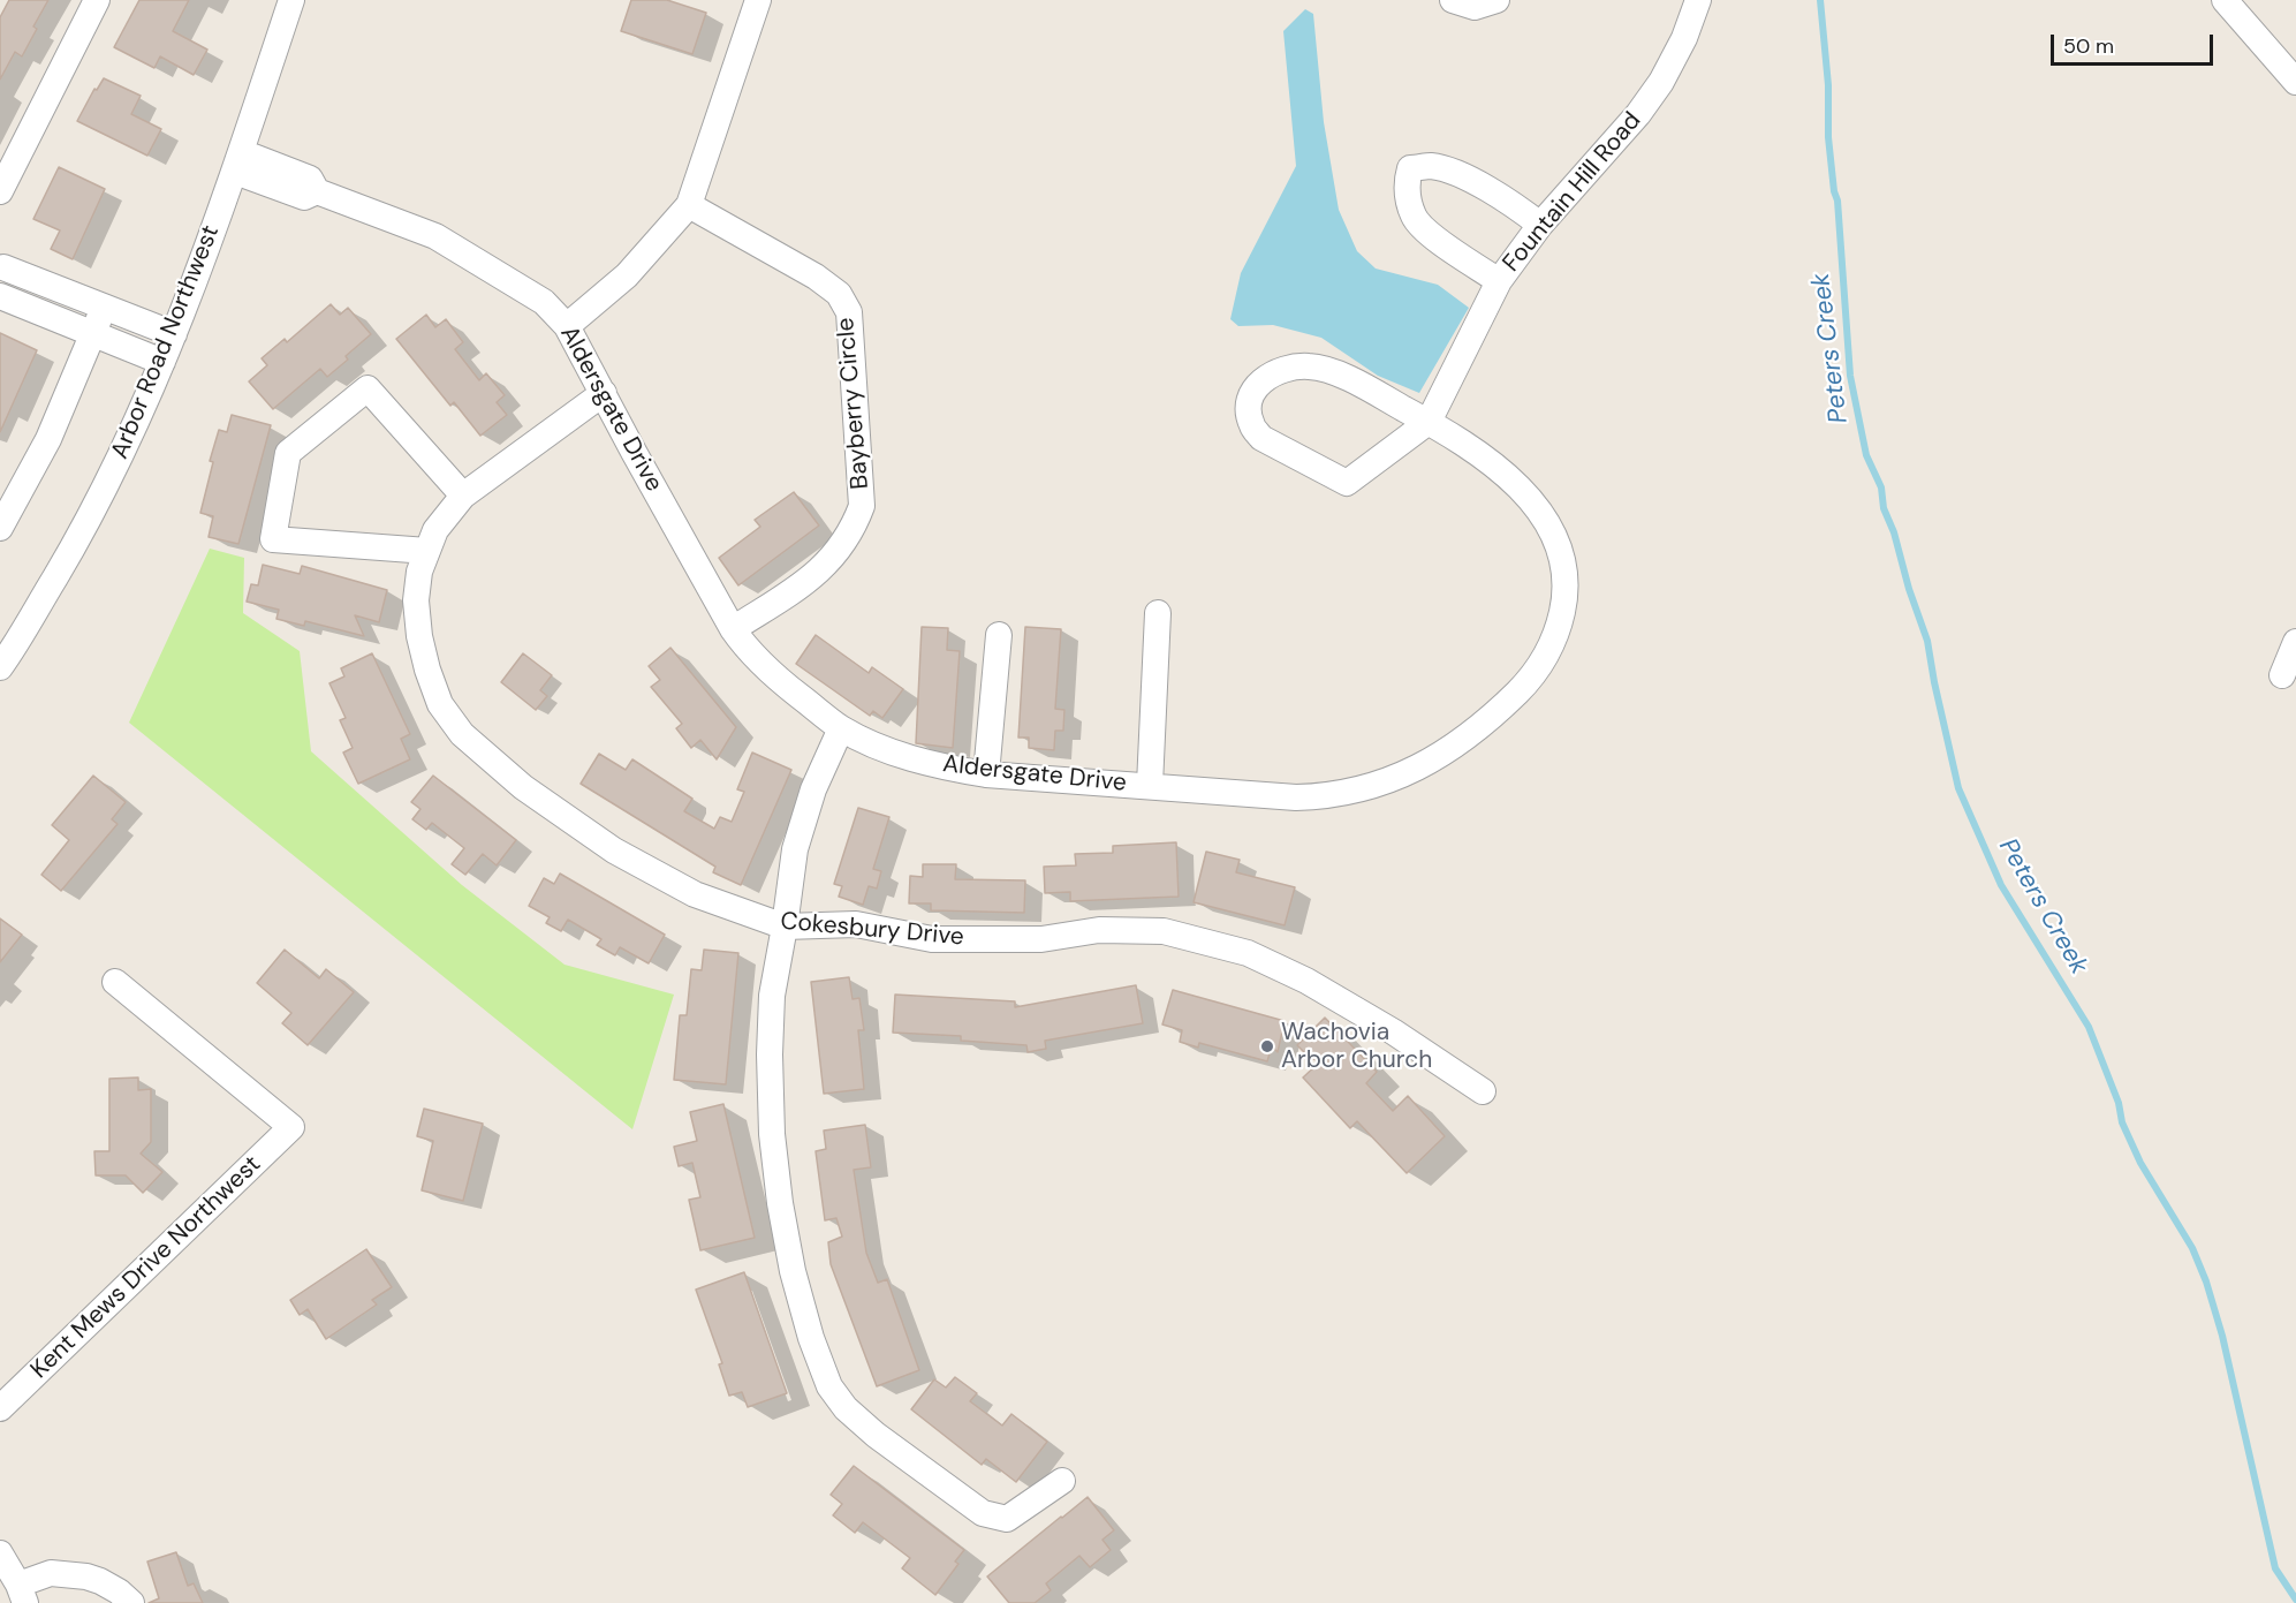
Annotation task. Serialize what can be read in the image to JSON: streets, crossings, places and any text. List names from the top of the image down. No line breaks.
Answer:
{"streets":{"street":["Fountain Hill Road","Arbor Road Northwest","Bayberry Circle","Aldersgate Drive","Cokesbury Drive","Kent Mews Drive Northwest"]},"crossings":[["Fountain Hill Road","Aldersgate Drive"],["Arbor Road Northwest","Aldersgate Drive"],["Bayberry Circle","Aldersgate Drive"],["Aldersgate Drive","Cokesbury Drive"]],"water":["Peters Creek"],"places":["Wachovia Arbor Church"],"scale_bar":"50 m"}
